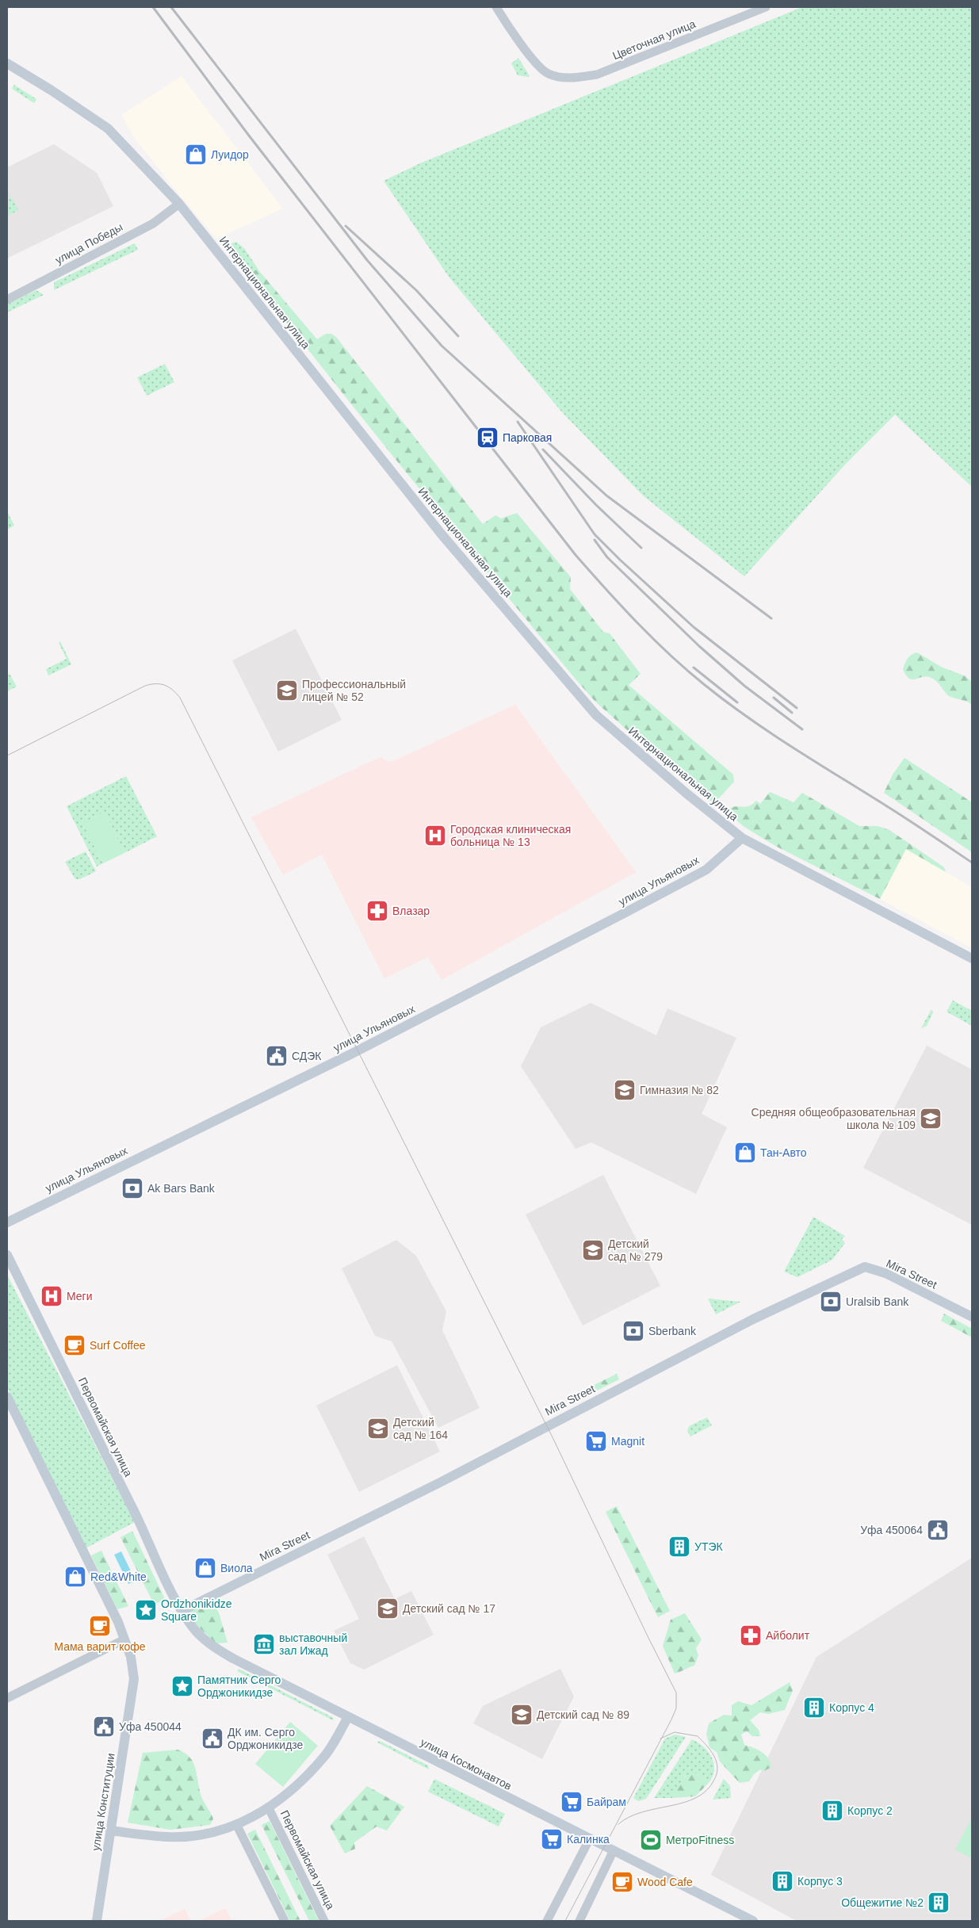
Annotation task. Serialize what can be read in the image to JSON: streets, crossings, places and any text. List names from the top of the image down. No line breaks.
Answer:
{"streets":{"main road":["Интернациональная улица","улица Ульяновых","Mira Street","Первомайская улица","улица Космонавтов","улица Конституции"],"street":["Цветочная улица","улица Победы"]},"crossings":[["улица Победы","Интернациональная улица"],["Интернациональная улица","улица Ульяновых"],["Mira Street","Первомайская улица"],["Mira Street","улица Космонавтов"],["Первомайская улица","улица Космонавтов"]],"places":{"shop":["Луидор","Тан-Авто","Виола","Red&White"],"station":["Парковая"],"school or university":["Профессиональный лицей № 52","Гимназия № 82","Средняя общеобразовательная школа № 109","Детский сад № 279","Детский сад № 164","Детский сад № 17","Детский сад № 89"],"hospital":["Городская клиническая больница № 13","Меги"],"pharmacy":["Влазар","Айболит"],"public building":["СДЭК","Уфа 450064","Уфа 450044","ДК им. Серго Орджоникидзе"],"bank":["Ak Bars Bank","Uralsib Bank","Sberbank"],"cafe":["Surf Coffee","Мама варит кофе","Wood Cafe"],"supermarket":["Magnit","Байрам","Калинка"],"building":["УТЭК","Корпус 4","Корпус 2","Корпус 3","Общежитие №2"],"place":["Ordzhonikidze Square","Памятник Серго Орджоникидзе"],"museum":["выставочный зал Ижад"],"sports":["МетроFitness"]}}
